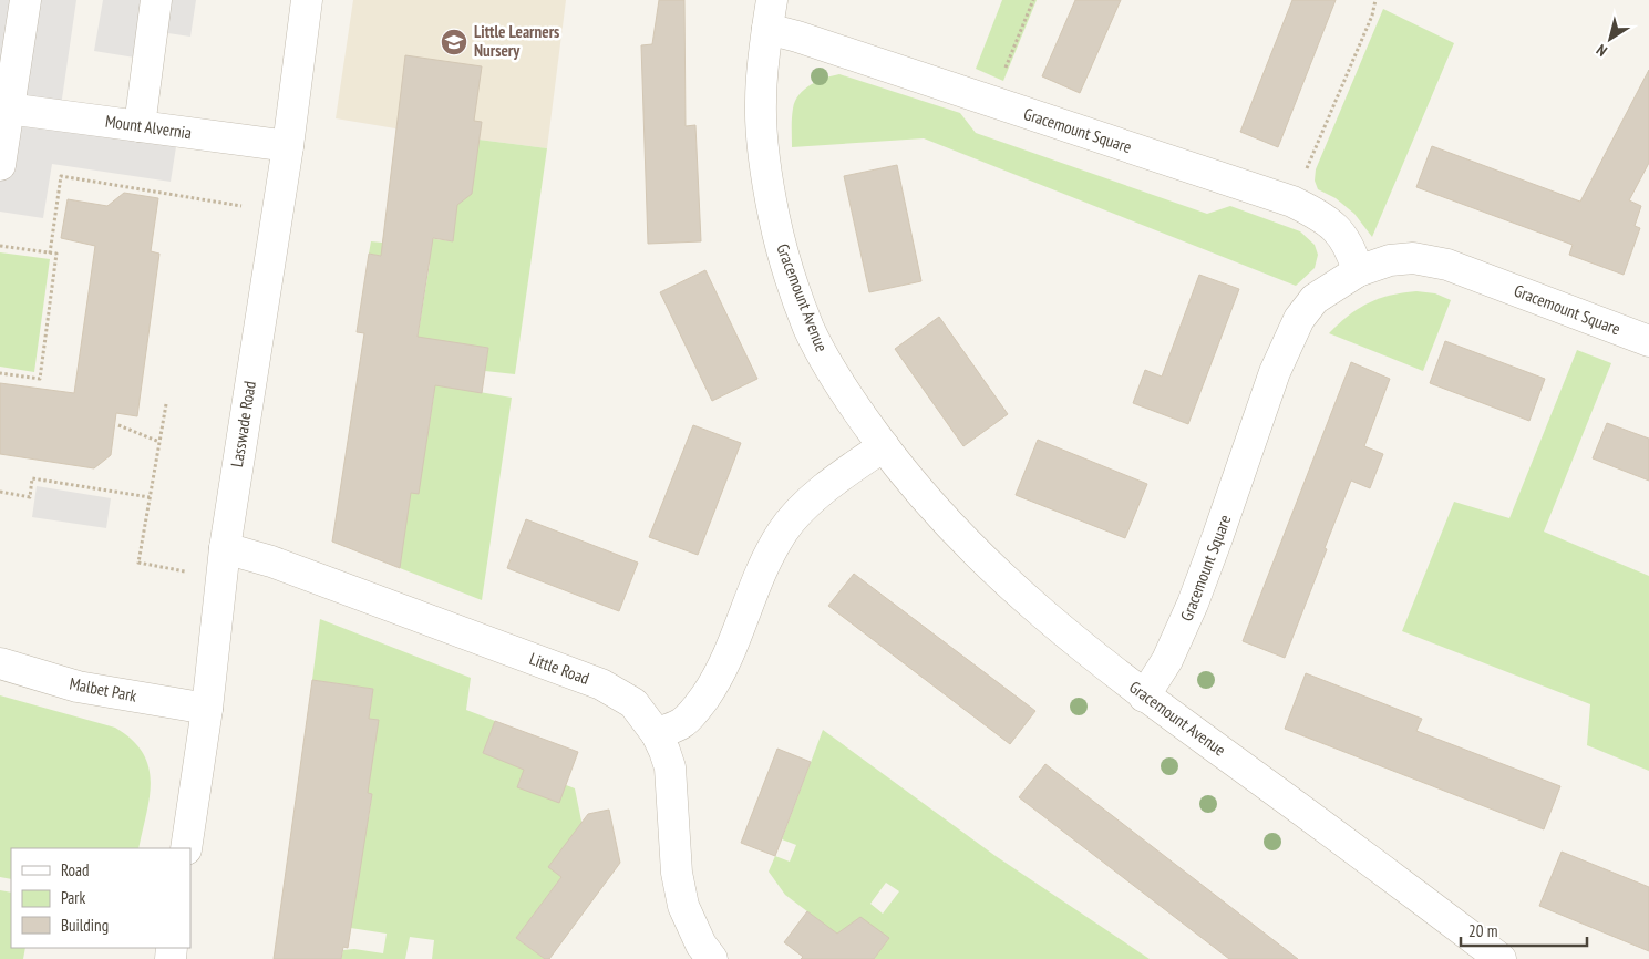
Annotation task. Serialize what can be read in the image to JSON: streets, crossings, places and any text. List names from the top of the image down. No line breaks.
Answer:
{"streets":{"street":["Mount Alvernia","Gracemount Square","Gracemount Avenue","Lasswade Road","Little Road","Malbet Park"]},"crossings":[["Mount Alvernia","Lasswade Road"],["Gracemount Square","Gracemount Avenue"],["Lasswade Road","Little Road"],["Lasswade Road","Malbet Park"]],"places":{"school or university":["Little Learners Nursery"]},"legend":["Road","Park","Building"],"scale_bar":"20 m","north":"bottom left"}
